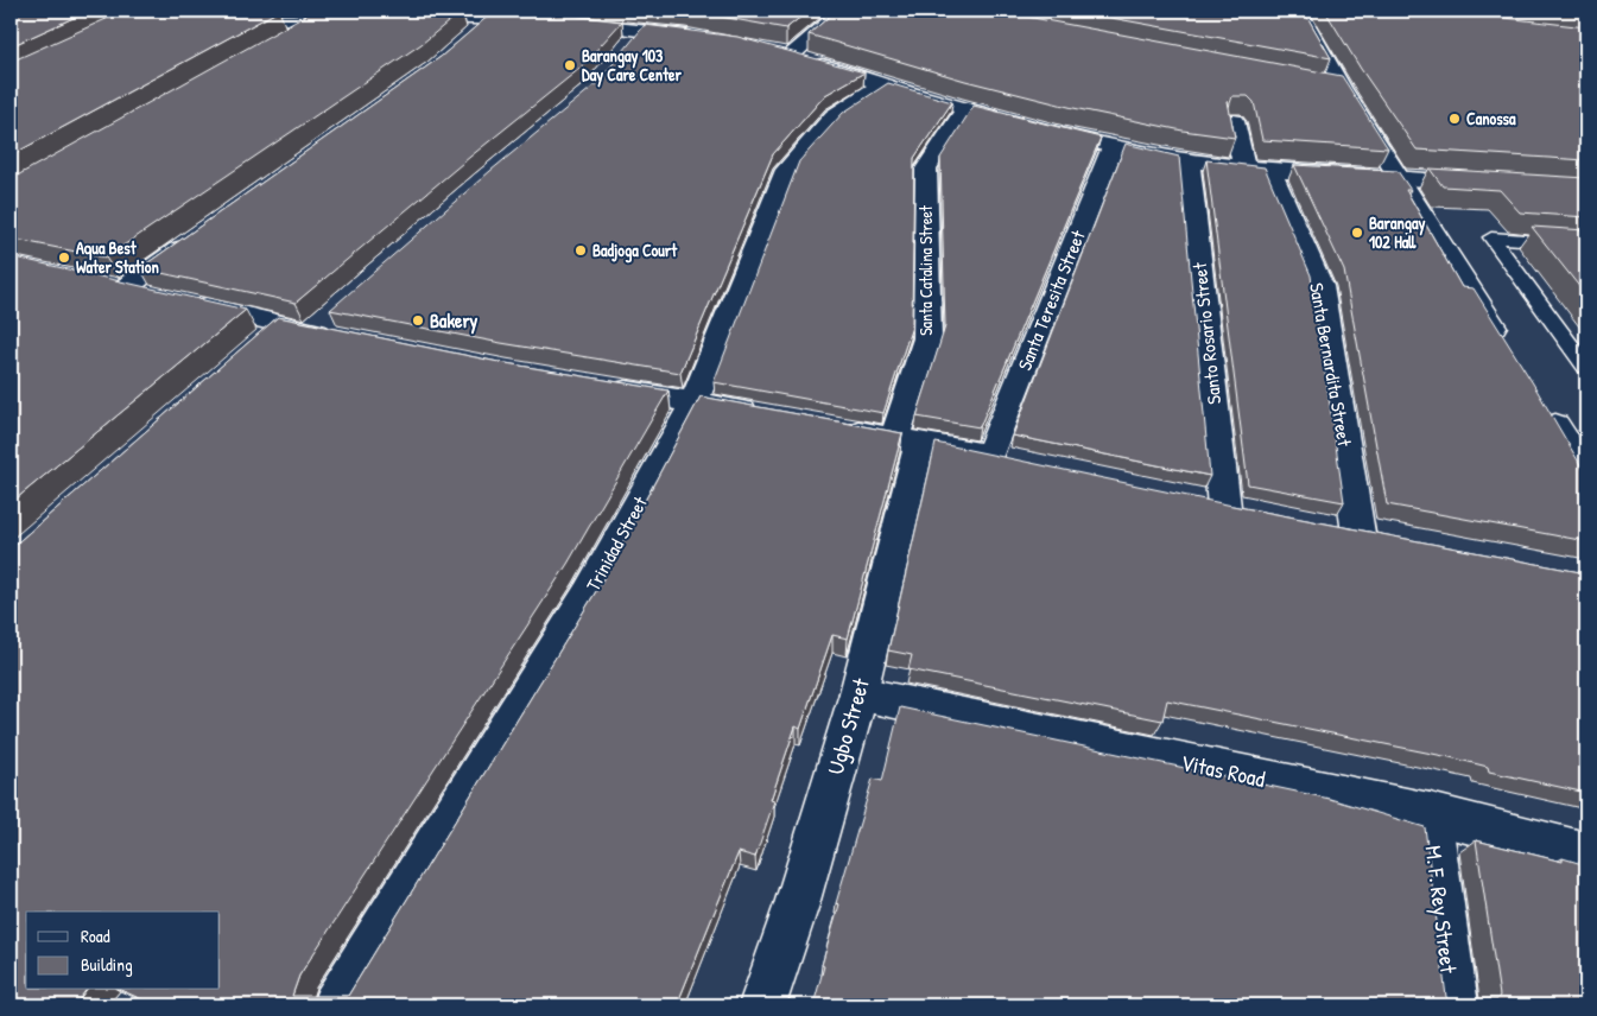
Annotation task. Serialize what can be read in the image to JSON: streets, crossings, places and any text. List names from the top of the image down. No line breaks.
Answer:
{"streets":{"street":["Santa Catalina Street","Santa Teresita Street","Santo Rosario Street","Santa Bernardita Street","Trinidad Street","Ugbo Street","Vitas Road","M. F. Rey Street"]},"crossings":[["Santa Catalina Street","Santa Teresita Street"],["Santa Catalina Street","Ugbo Street"],["Santa Teresita Street","Ugbo Street"],["Ugbo Street","Vitas Road"],["Vitas Road","M. F. Rey Street"]],"places":["Barangay 103 Day Care Center","Canossa","Barangay 102 Hall","Badjoga Court","Aqua Best Water Station","Bakery"],"legend":["Road","Building"]}
